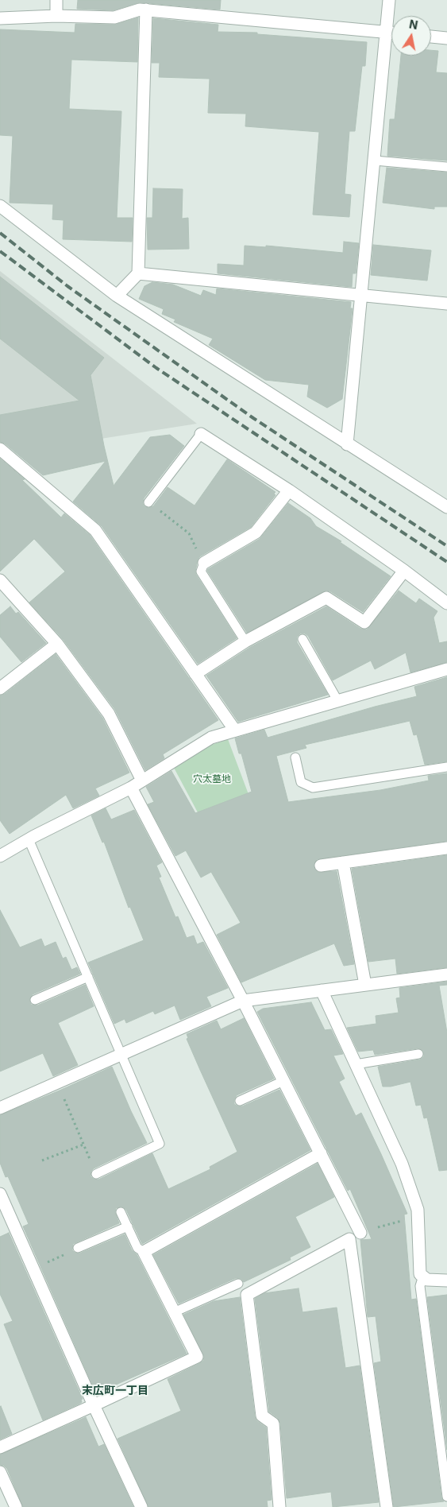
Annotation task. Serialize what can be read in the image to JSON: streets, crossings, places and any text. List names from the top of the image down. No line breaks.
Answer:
{"districts":["末広町一丁目"],"parks":["穴太墓地"],"north":"top"}
